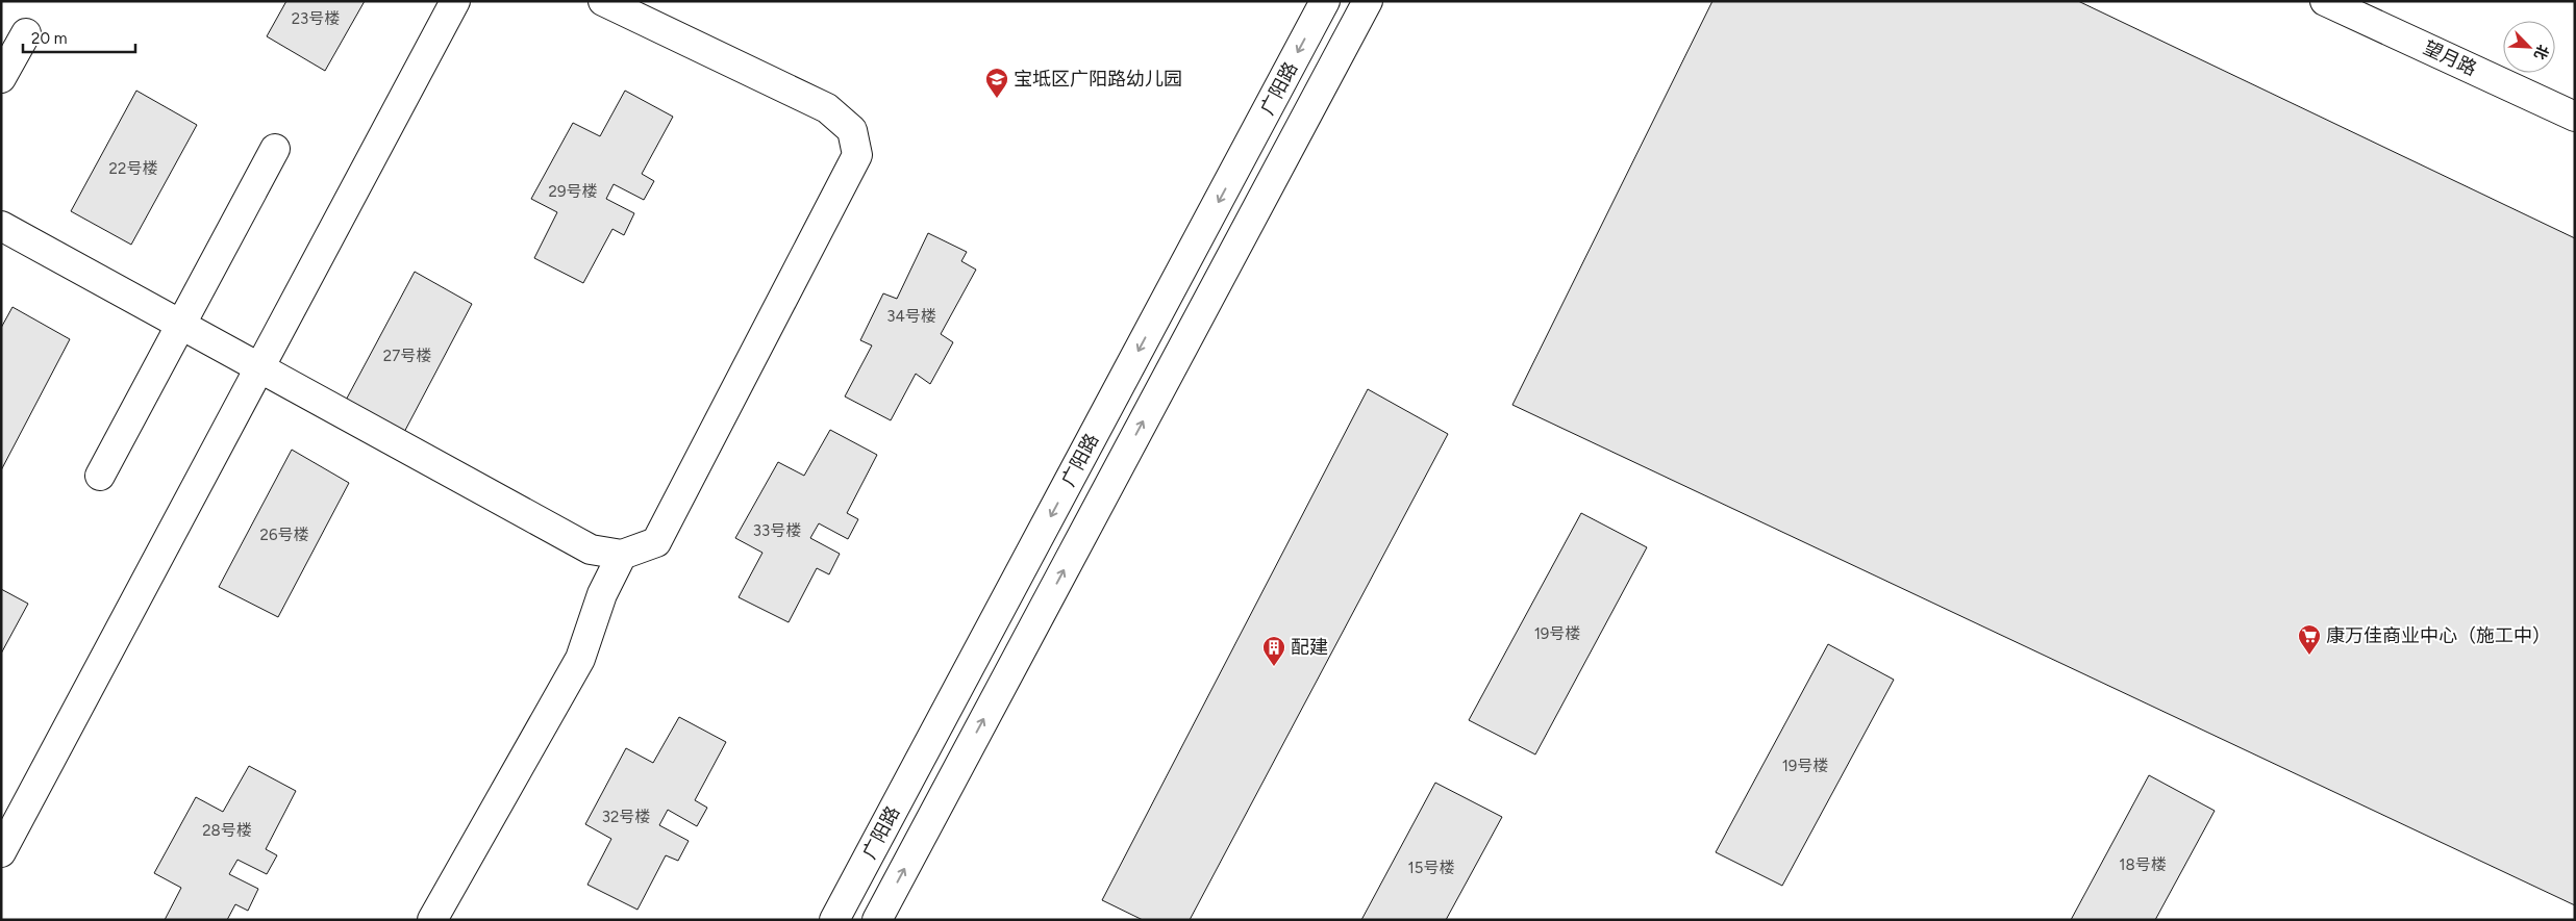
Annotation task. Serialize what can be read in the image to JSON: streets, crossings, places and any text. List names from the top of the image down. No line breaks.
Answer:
{"streets":{"street":["望月路","广阳路"]},"places":{"school or university":["宝坻区广阳路幼儿园"],"supermarket":["康万佳商业中心（施工中）"],"building":["配建"]},"house_numbers":["23号楼","22号楼","29号楼","34号楼","27号楼","33号楼","26号楼","19号楼","19号楼","32号楼","28号楼","18号楼","15号楼"],"scale_bar":"20 m","north":"bottom right"}
